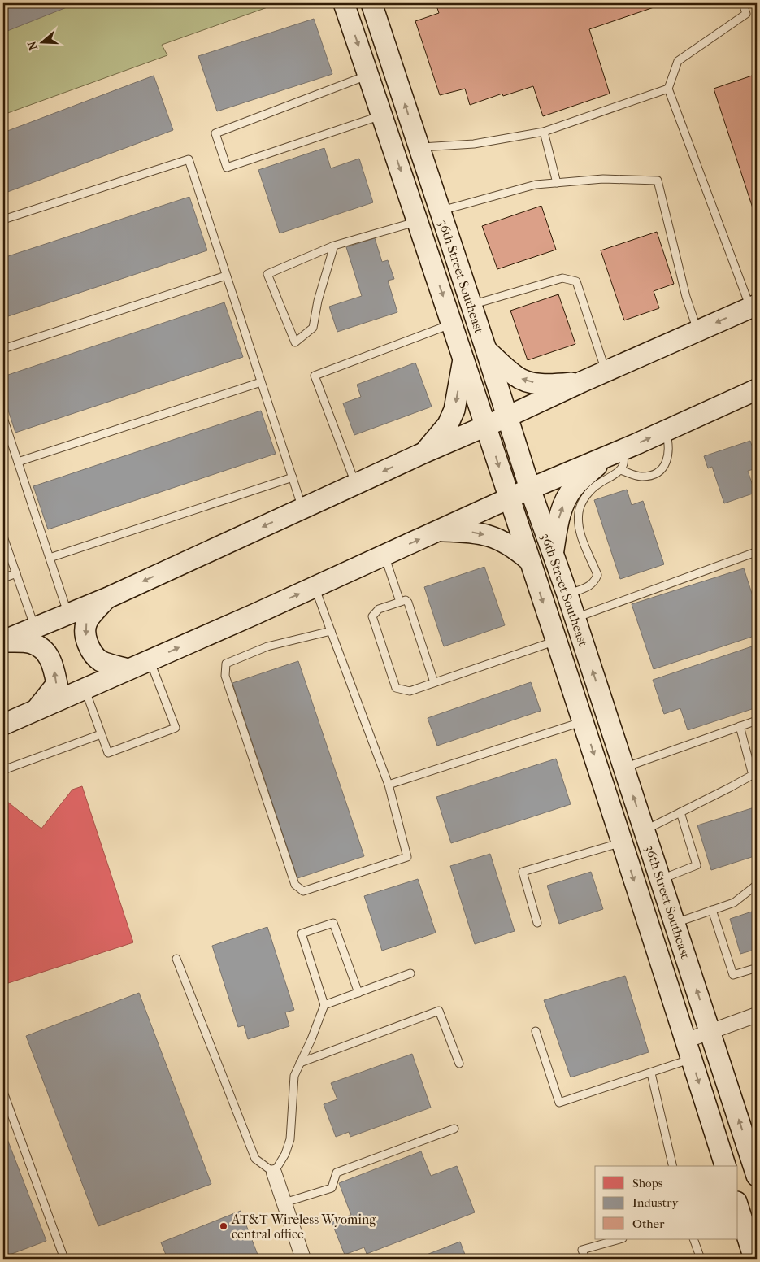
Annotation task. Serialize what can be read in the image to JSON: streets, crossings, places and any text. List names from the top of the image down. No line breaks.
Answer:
{"streets":{"street":["36th Street Southeast"]},"places":["AT&T Wireless Wyoming central office"],"legend":["Shops","Industry","Other"],"north":"left"}
